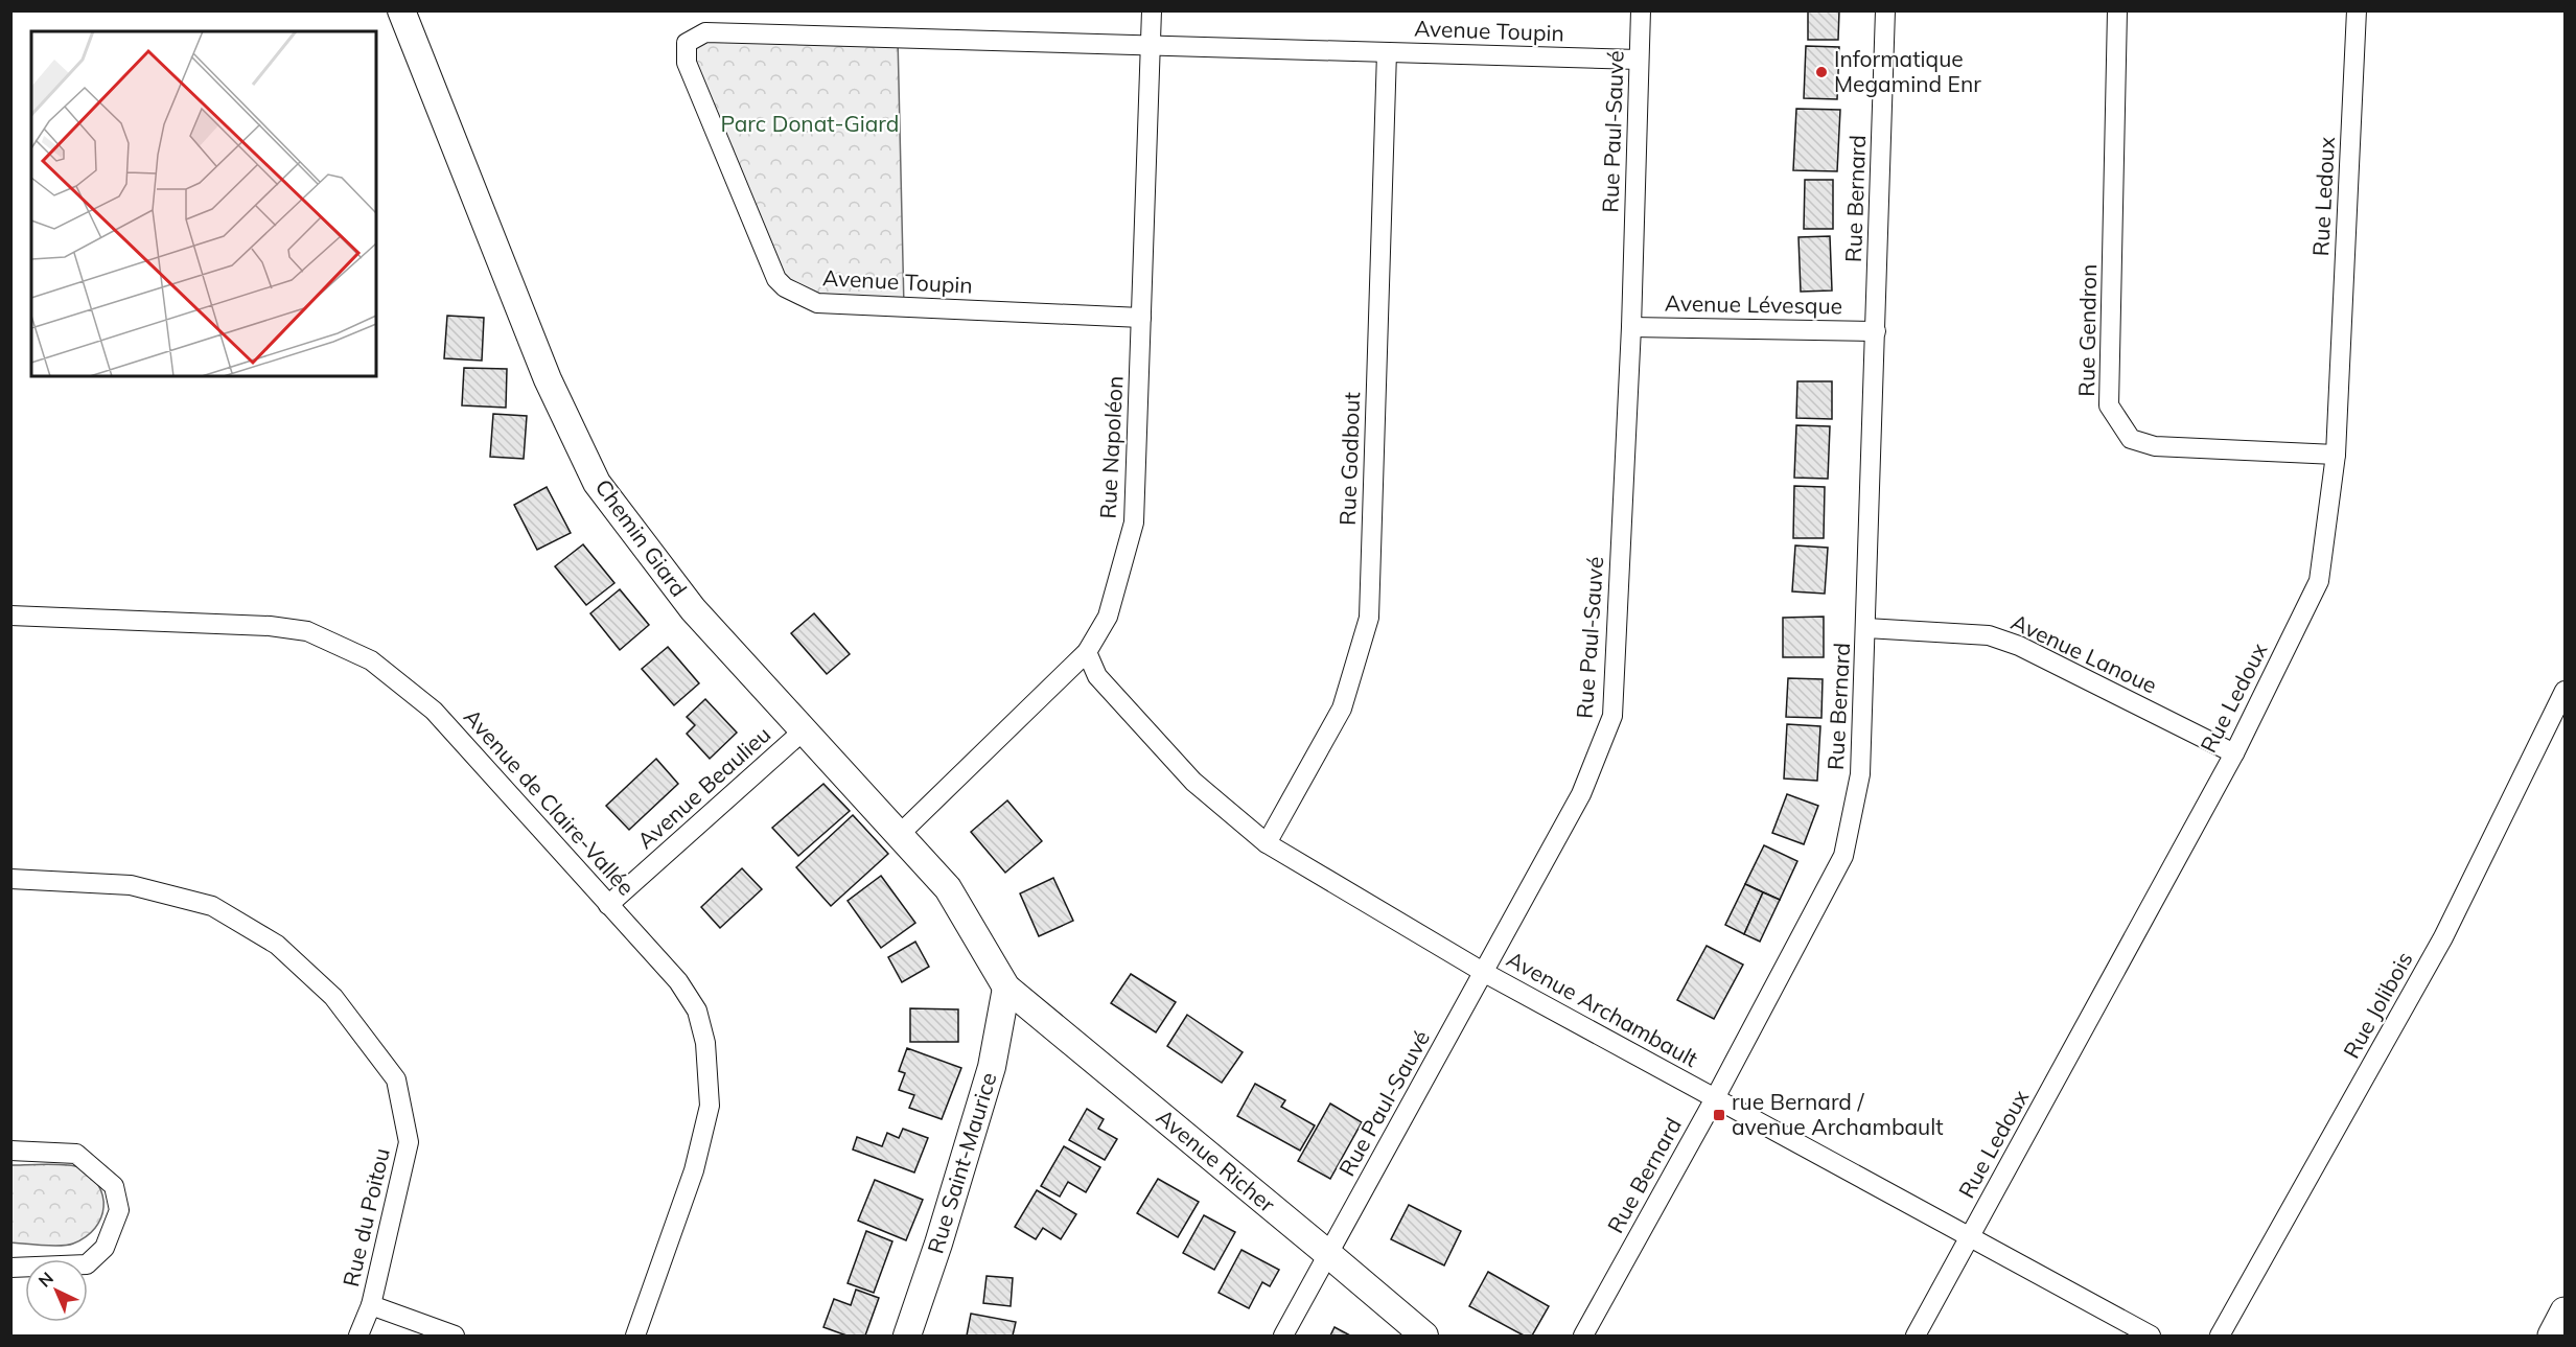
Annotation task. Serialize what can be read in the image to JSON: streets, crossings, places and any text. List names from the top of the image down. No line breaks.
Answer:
{"streets":{"street":["Avenue Toupin","Rue Paul-Sauvé","Rue Ledoux","Rue Bernard","Avenue Lévesque","Rue Gendron","Rue Napoléon","Rue Godbout","Chemin Giard","Avenue Lanoue","Avenue Beaulieu","Avenue de Claire-Vallée","Rue Jolibois","Avenue Archambault","Avenue Richer","Rue Saint-Maurice","Rue du Poitou"]},"crossings":[["Avenue Toupin","Rue Paul-Sauvé"],["Avenue Toupin","Rue Napoléon"],["Avenue Toupin","Rue Godbout"],["Rue Paul-Sauvé","Avenue Lévesque"],["Rue Paul-Sauvé","Avenue Archambault"],["Rue Paul-Sauvé","Avenue Richer"],["Rue Ledoux","Rue Gendron"],["Rue Ledoux","Avenue Lanoue"],["Rue Ledoux","Avenue Archambault"],["Rue Bernard","Avenue Lévesque"],["Rue Bernard","Avenue Lanoue"],["Rue Bernard","Avenue Archambault"],["Rue Napoléon","Chemin Giard"],["Rue Napoléon","Avenue Archambault"],["Rue Godbout","Avenue Archambault"],["Chemin Giard","Avenue Beaulieu"],["Chemin Giard","Avenue Richer"],["Chemin Giard","Rue Saint-Maurice"],["Avenue Beaulieu","Avenue de Claire-Vallée"],["Avenue Richer","Rue Saint-Maurice"]],"parks":["Parc Donat-Giard"],"places":{"other":["Informatique Megamind Enr"],"transit":["rue Bernard / avenue Archambault"]},"north":"top left"}
